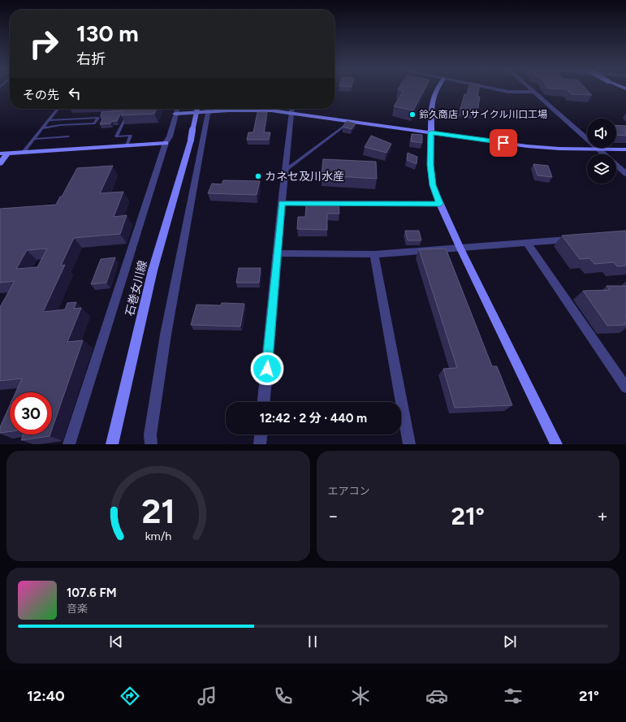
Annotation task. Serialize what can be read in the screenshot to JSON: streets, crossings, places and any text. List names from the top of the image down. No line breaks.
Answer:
{"streets":{"street":["石巻女川線"]},"places":["鈴久商店 リサイクル川口工場","カネセ及川水産"],"page":{"turn":["130 m","右折"],"then":"その先","limit":"30","trip":"12:42 · 2 分 · 440 m","tile":"エアコン","heat":["−","21°","+"],"song":["107.6 FM","音楽"],"tabs":["12:40","21°"],"gauge":["21","km/h"]}}
